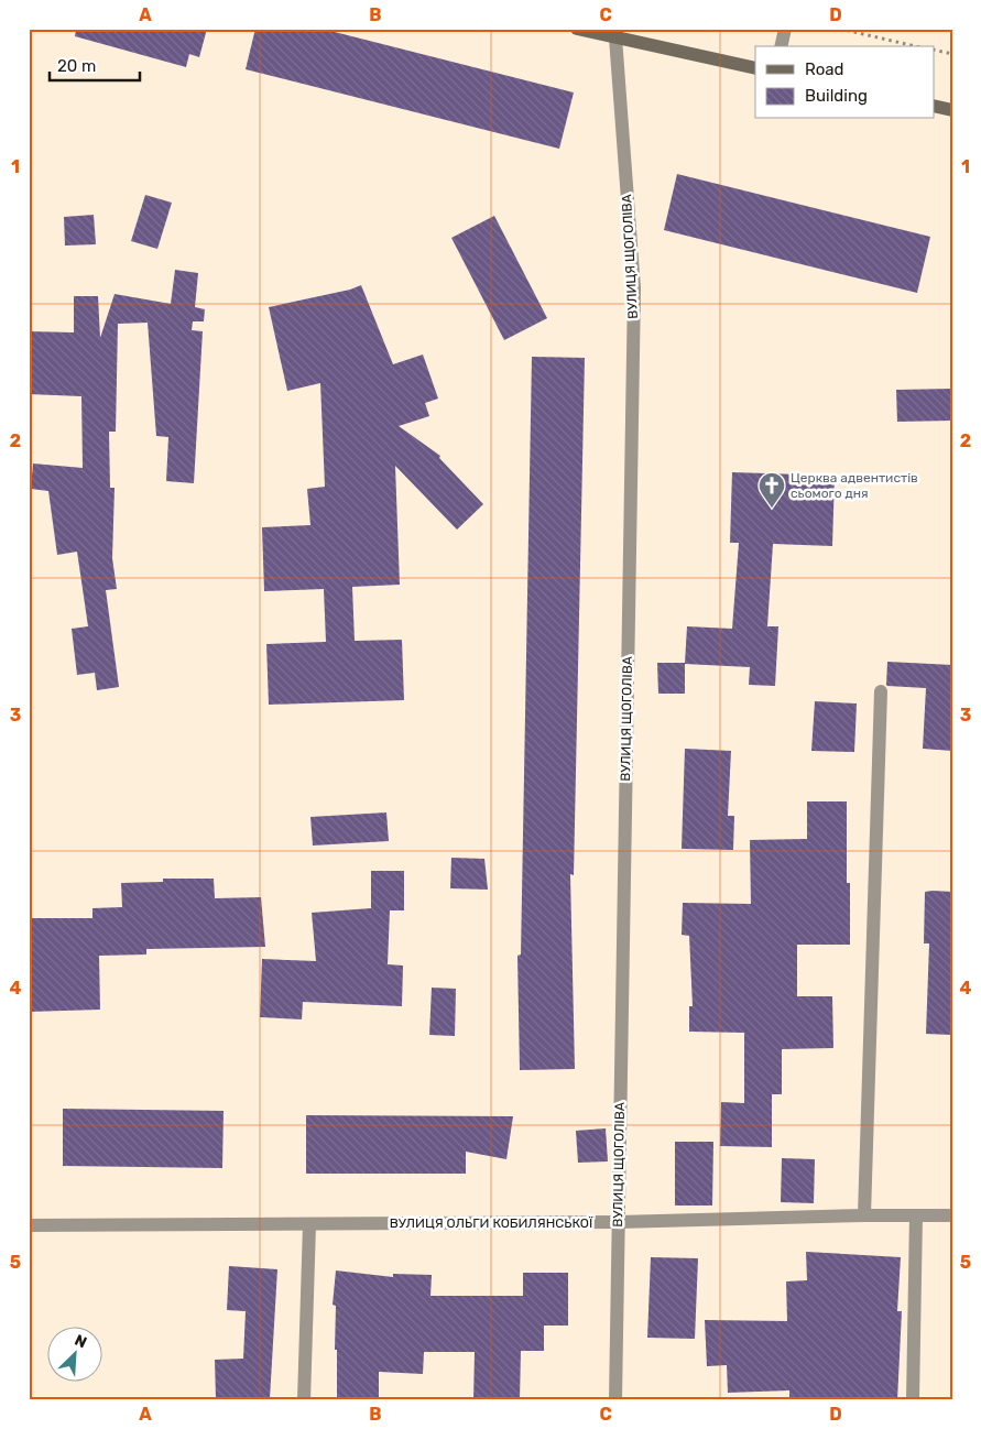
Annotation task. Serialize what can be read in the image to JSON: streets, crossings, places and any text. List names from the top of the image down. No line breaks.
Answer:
{"streets":{"street":["ВУЛИЦЯ ЩОГОЛІВА","ВУЛИЦЯ ОЛЬГИ КОБИЛЯНСЬКОЇ"]},"crossings":[["ВУЛИЦЯ ЩОГОЛІВА","ВУЛИЦЯ ОЛЬГИ КОБИЛЯНСЬКОЇ"]],"places":{"church":["Церква адвентистів сьомого дня"]},"legend":["Road","Building"],"scale_bar":"20 m","north":"top right","grid":{"columns":["A","B","C","D"],"rows":["1","2","3","4","5"]}}
